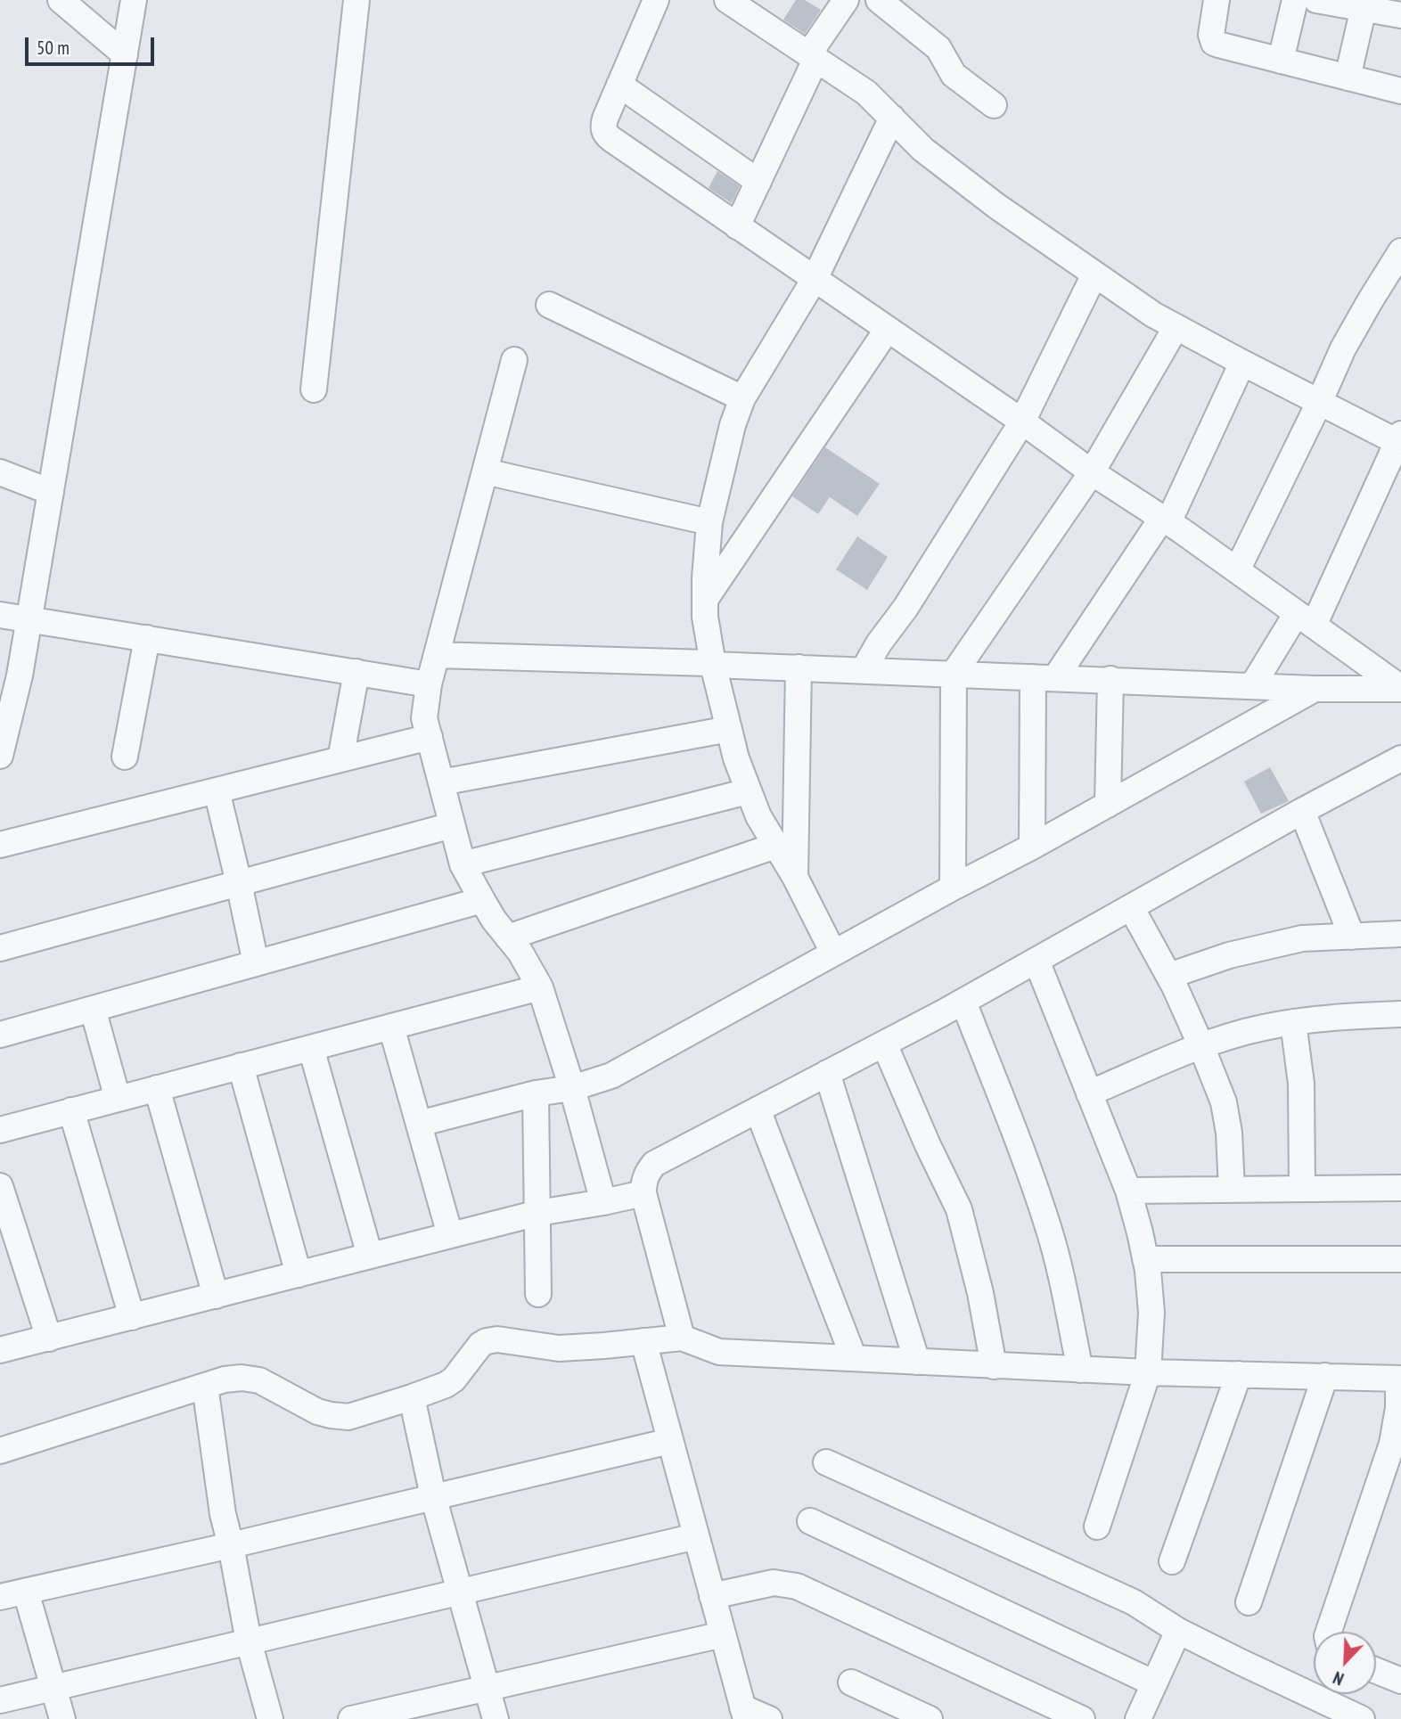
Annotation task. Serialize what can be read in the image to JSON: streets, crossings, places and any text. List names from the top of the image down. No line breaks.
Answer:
{"scale_bar":"50 m","north":"bottom left"}
